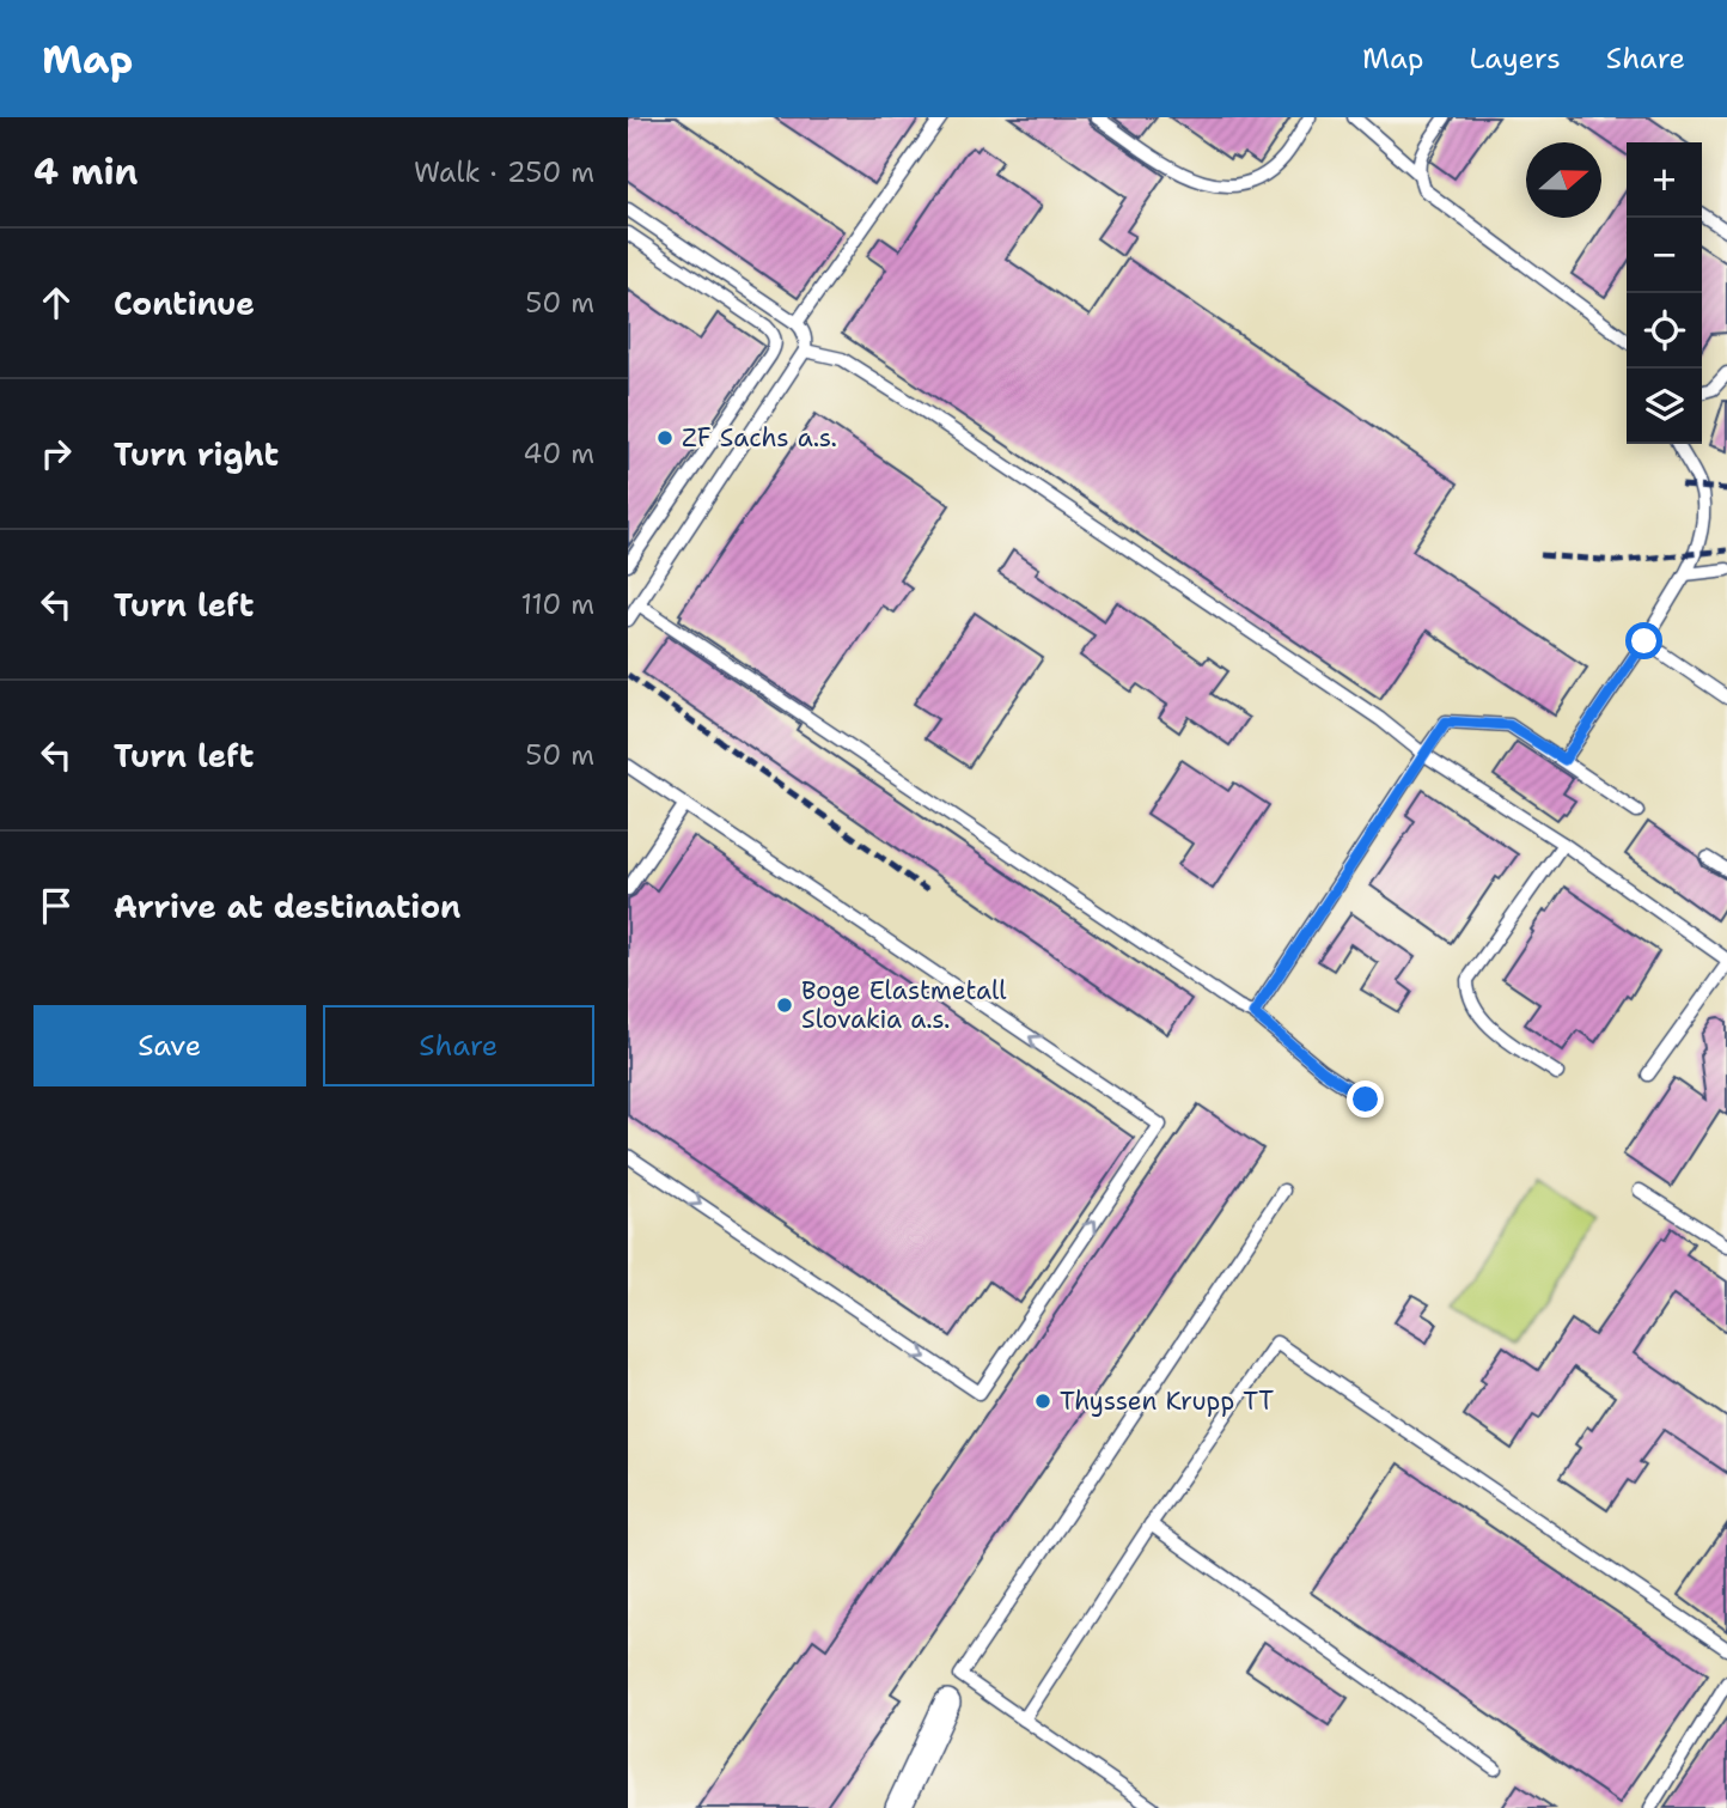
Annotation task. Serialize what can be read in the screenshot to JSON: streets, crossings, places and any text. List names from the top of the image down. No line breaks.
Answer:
{"places":["ZF Sachs a.s.","Boge Elastmetall Slovakia a.s.","Thyssen Krupp TT"],"north":"right","page":{"header":"Map","nav":["Map","Layers","Share"],"heading":["4 min","Walk · 250 m"],"map_buttons":["+","−"],"list":[["Continue","50 m"],["Turn right","40 m"],["Turn left","110 m"],["Turn left","50 m"],"Arrive at destination"],"buttons":["Save","Share"]}}
